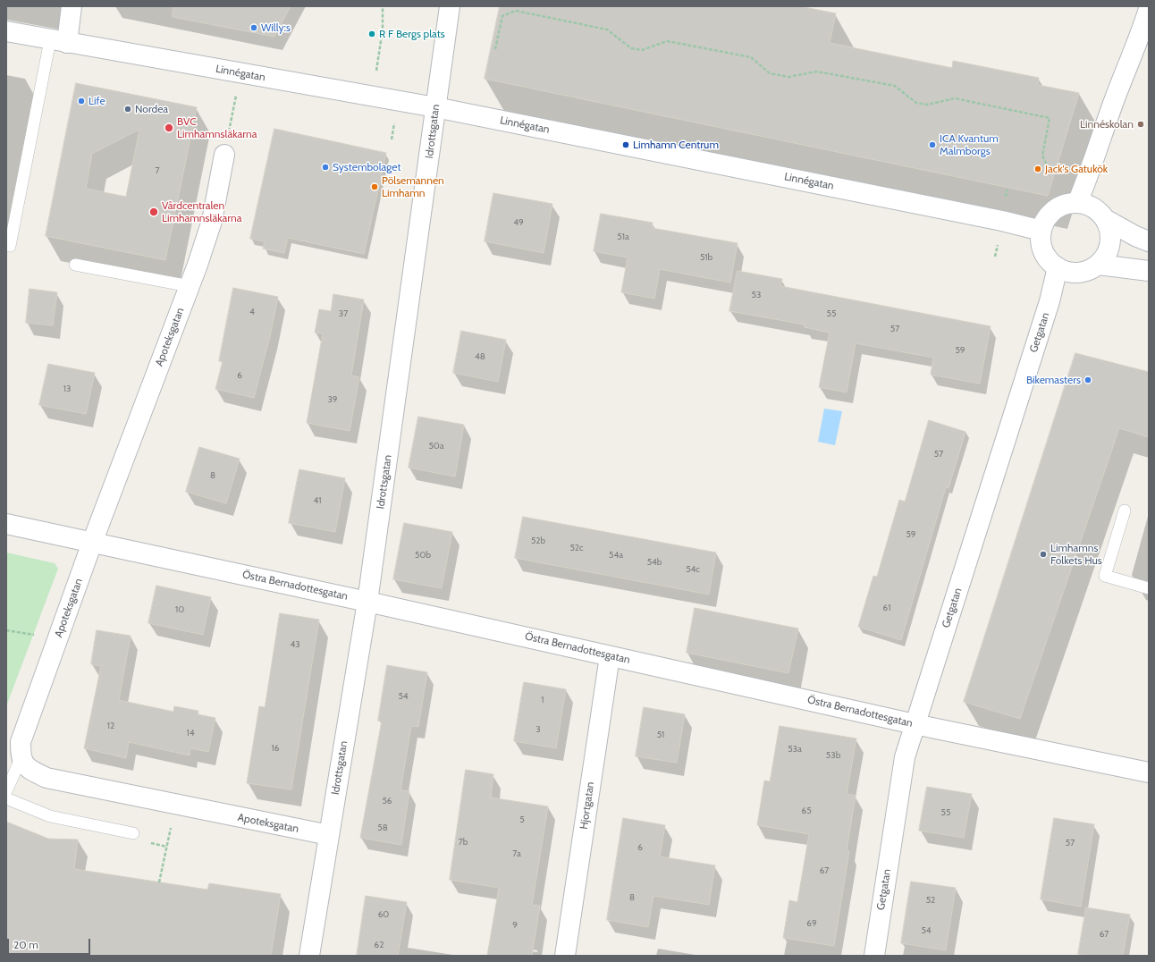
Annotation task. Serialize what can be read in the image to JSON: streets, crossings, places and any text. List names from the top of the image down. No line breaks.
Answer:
{"streets":{"street":["Linnégatan","Idrottsgatan","Getgatan","Apoteksgatan","Östra Bernadottesgatan","Hjortgatan"]},"crossings":[["Linnégatan","Idrottsgatan"],["Linnégatan","Getgatan"],["Idrottsgatan","Apoteksgatan"],["Idrottsgatan","Östra Bernadottesgatan"],["Getgatan","Östra Bernadottesgatan"],["Apoteksgatan","Östra Bernadottesgatan"],["Östra Bernadottesgatan","Hjortgatan"]],"places":["Willy:s","R F Bergs plats","Life","Nordea","Linnéskolan","BVC Limhamnsläkarna","Limhamn Centrum","ICA Kvantum Malmborgs","Systembolaget","Jack's Gatukök","Pölsemannen Limhamn","Vårdcentralen Limhamnsläkarna","Bikemasters","Limhamns Folkets Hus"],"house_numbers":["7","49","51a","51b","53","4","37","55","57","59","48","6","13","39","50a","57","8","41","59","52b","52c","50b","54a","54b","54c","61","10","43","54","1","12","3","14","51","16","53a","53b","56","65","55","5","58","7b","57","6","7a","67","8","52","60","69","9","54","67","62"],"scale_bar":"20 m"}
